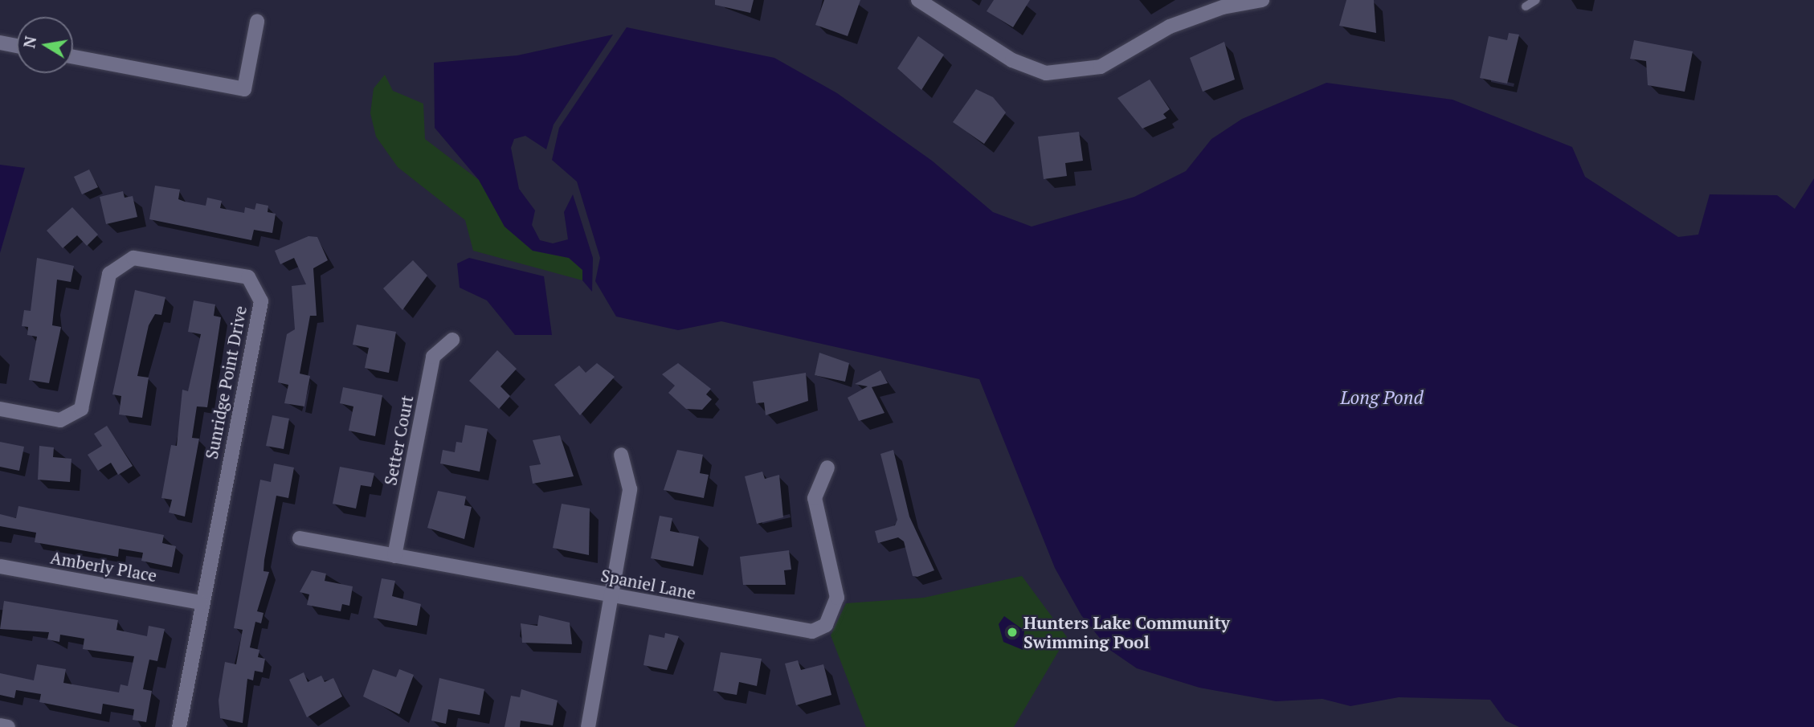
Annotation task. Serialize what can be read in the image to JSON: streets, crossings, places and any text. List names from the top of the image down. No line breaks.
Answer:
{"streets":{"street":["Sunridge Point Drive","Setter Court","Amberly Place","Spaniel Lane"]},"crossings":[["Sunridge Point Drive","Amberly Place"],["Setter Court","Spaniel Lane"]],"water":["Long Pond"],"places":["Hunters Lake Community Swimming Pool"],"north":"left"}
